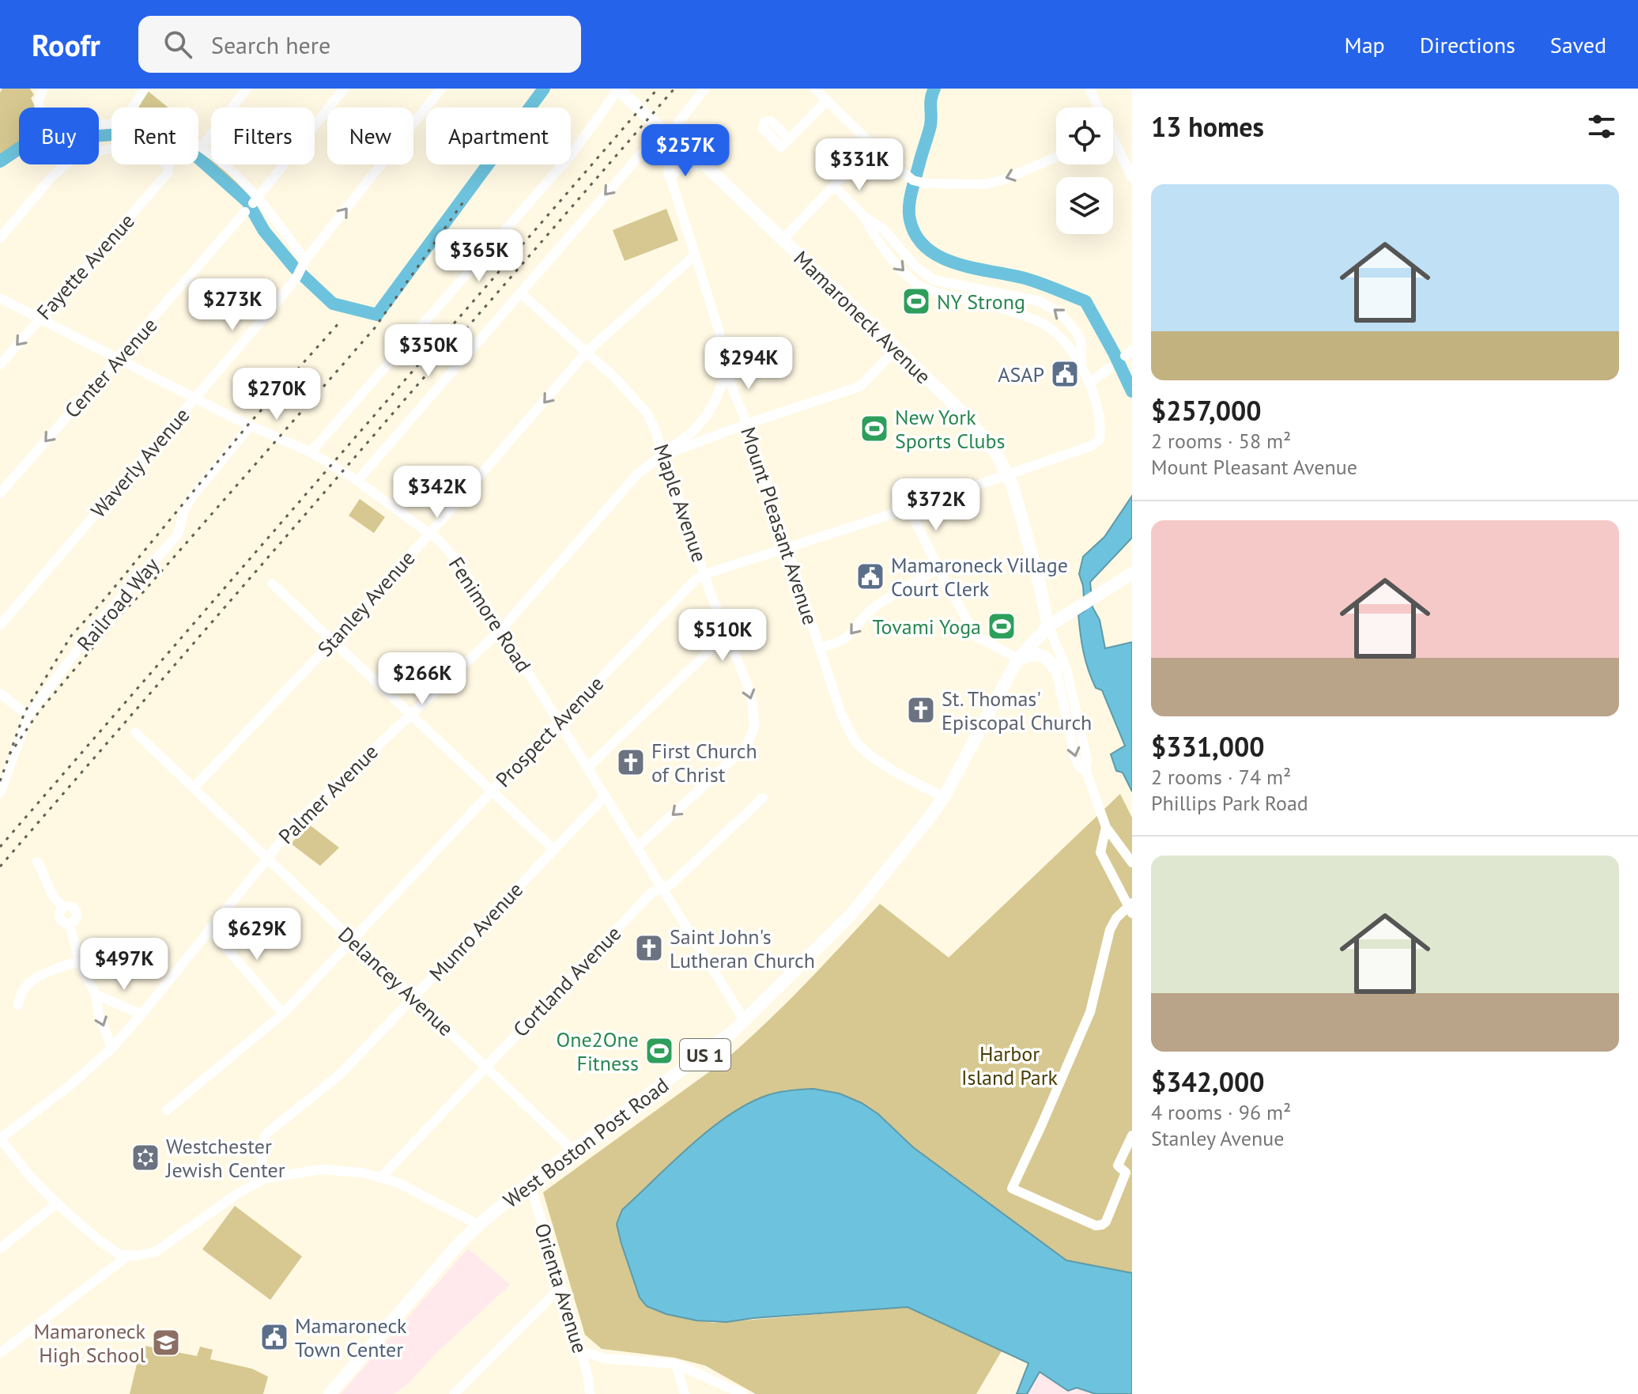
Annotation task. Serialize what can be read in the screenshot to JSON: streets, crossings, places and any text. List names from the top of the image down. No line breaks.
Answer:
{"streets":{"main road":["Mamaroneck Avenue","US 1","West Boston Post Road"],"street":["Fayette Avenue","Center Avenue","Waverly Avenue","Maple Avenue","Mount Pleasant Avenue","Stanley Avenue","Railroad Way","Fenimore Road","Prospect Avenue","Palmer Avenue","Munro Avenue","Delancey Avenue","Cortland Avenue","Orienta Avenue"]},"crossings":[["Fayette Avenue","Fenimore Road"],["Mamaroneck Avenue","Mount Pleasant Avenue"],["Mamaroneck Avenue","Prospect Avenue"],["Mamaroneck Avenue","Palmer Avenue"],["Mamaroneck Avenue","US 1"],["Mamaroneck Avenue","West Boston Post Road"],["Center Avenue","Fenimore Road"],["Waverly Avenue","Fenimore Road"],["Maple Avenue","Stanley Avenue"],["Maple Avenue","Fenimore Road"],["Maple Avenue","Prospect Avenue"],["Maple Avenue","Palmer Avenue"],["Mount Pleasant Avenue","Stanley Avenue"],["Mount Pleasant Avenue","Prospect Avenue"],["Mount Pleasant Avenue","Palmer Avenue"],["Mount Pleasant Avenue","West Boston Post Road"],["Stanley Avenue","Fenimore Road"],["Stanley Avenue","Delancey Avenue"],["Railroad Way","Fenimore Road"],["Fenimore Road","Prospect Avenue"],["Fenimore Road","Palmer Avenue"],["Fenimore Road","Munro Avenue"],["Fenimore Road","Cortland Avenue"],["Fenimore Road","West Boston Post Road"],["Prospect Avenue","Delancey Avenue"],["Palmer Avenue","Delancey Avenue"],["Munro Avenue","Delancey Avenue"],["Delancey Avenue","Cortland Avenue"],["Delancey Avenue","West Boston Post Road"],["US 1","West Boston Post Road"],["West Boston Post Road","Orienta Avenue"]],"one_way":["Center Avenue"],"parks":["Harbor Island Park"],"places":{"sports":["NY Strong","New York Sports Clubs","Tovami Yoga","One2One Fitness"],"public building":["ASAP","Mamaroneck Village Court Clerk","Mamaroneck Town Center"],"church":["St. Thomas' Episcopal Church","First Church of Christ","Saint John's Lutheran Church"],"synagogue":["Westchester Jewish Center"],"school or university":["Mamaroneck High School"]},"page":{"header":"Roofr","search":"Search here","nav":["Map","Directions","Saved"],"heading":"13 homes","chip":["Buy","Rent","Filters","New","Apartment"],"price":["$257K","$331K","$365K","$273K","$350K","$294K","$270K","$342K","$372K","$510K","$266K","$629K","$497K"],"list":[{"name":"$257,000","note":"2 rooms · 58 m² · Mount Pleasant Avenue"},{"name":"$331,000","note":"2 rooms · 74 m² · Phillips Park Road"},{"name":"$342,000","note":"4 rooms · 96 m² · Stanley Avenue"}]}}
